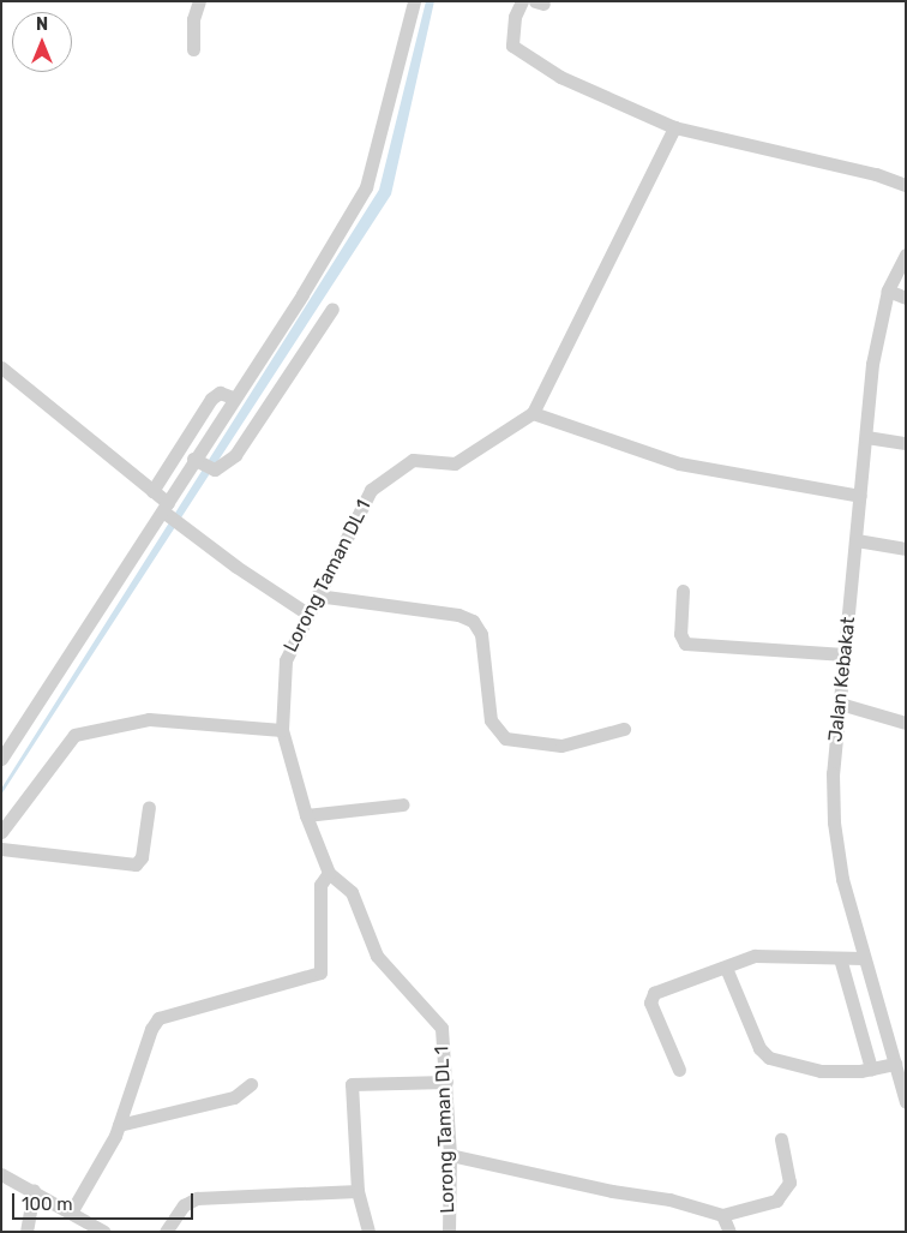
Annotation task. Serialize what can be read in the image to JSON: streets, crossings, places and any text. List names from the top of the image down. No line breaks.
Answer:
{"streets":{"street":["Lorong Taman DL 1","Jalan Kebakat"]},"scale_bar":"100 m","north":"top"}
